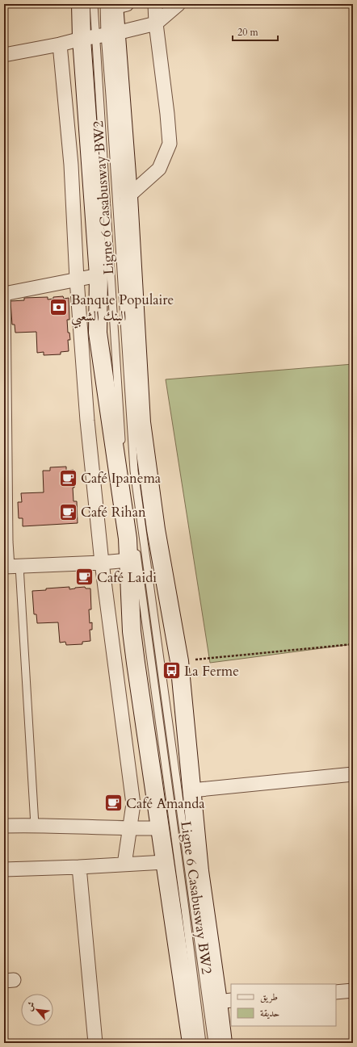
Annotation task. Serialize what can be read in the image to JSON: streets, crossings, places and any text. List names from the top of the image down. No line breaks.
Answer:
{"streets":{"lane":["Ligne 6 Casabusway BW2"]},"places":{"bank":["Banque Populaire البنك الشعبي"],"cafe":["Café Ipanema","Café Rihan","Café Laidi","Café Amanda"],"bus stop":["La Ferme"]},"legend":["طريق","حديقة"],"scale_bar":"20 m","north":"top left"}
